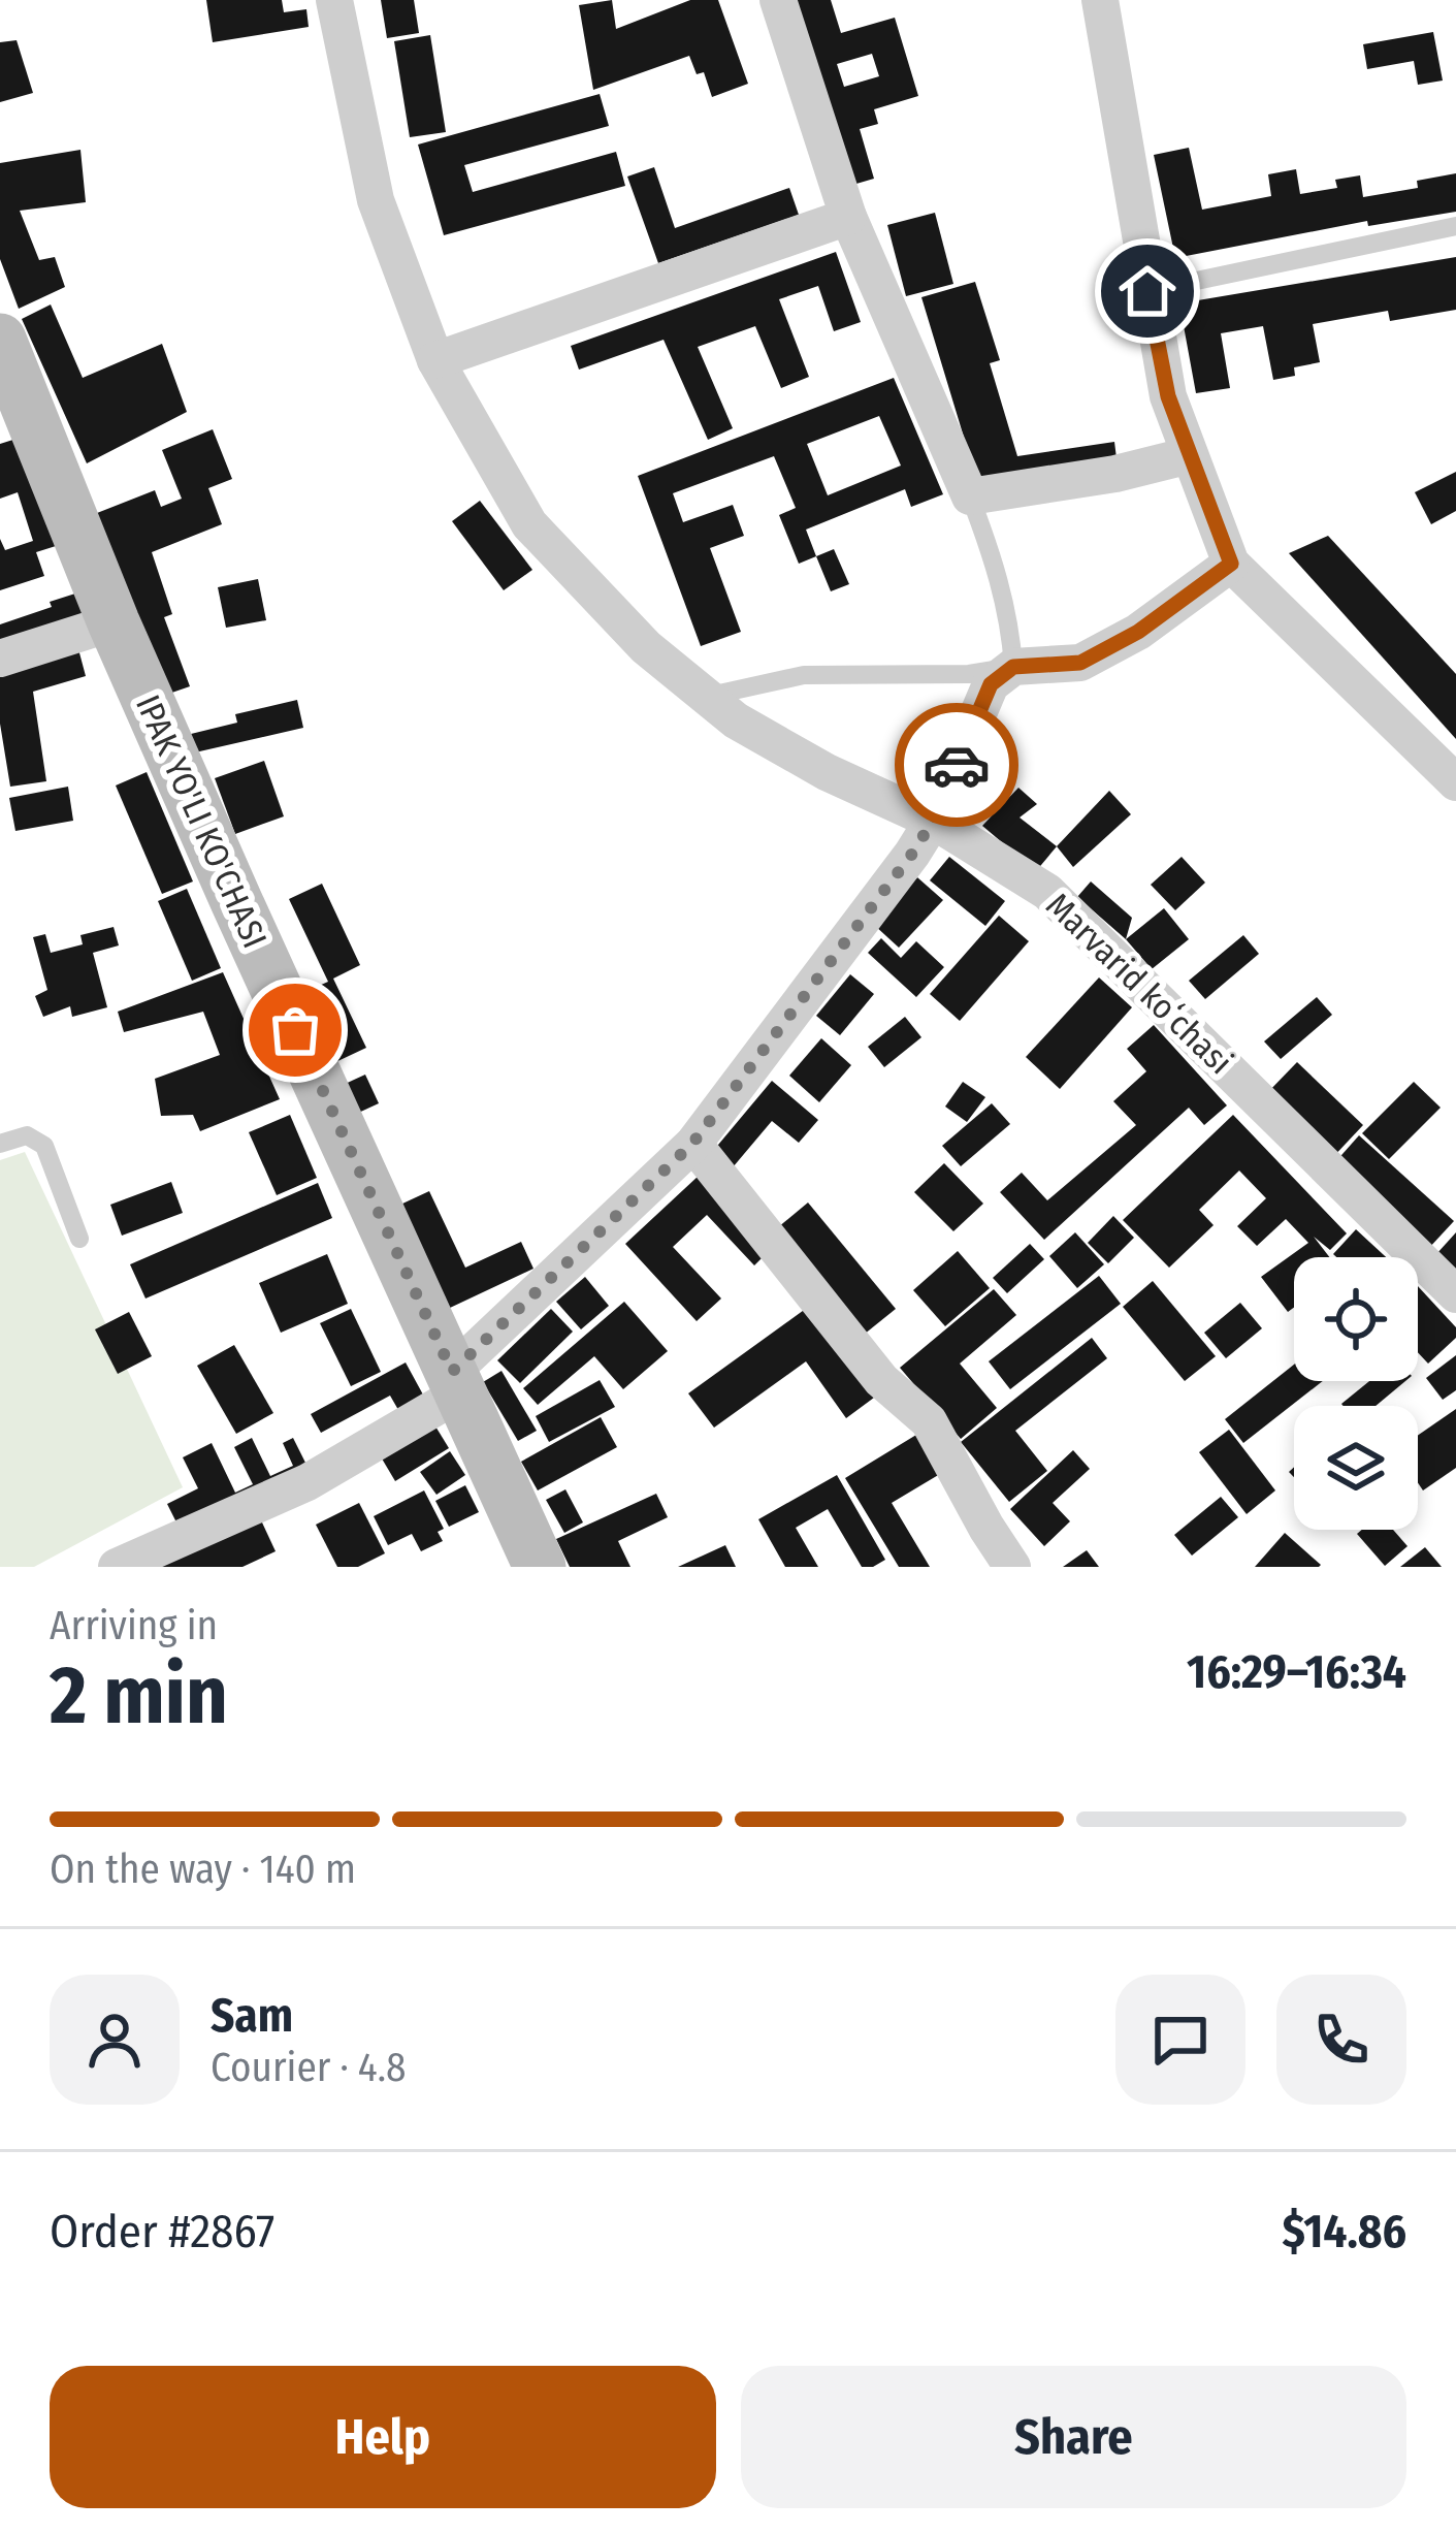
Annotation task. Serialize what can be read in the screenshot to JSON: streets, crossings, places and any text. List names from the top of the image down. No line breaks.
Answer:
{"streets":{"main road":["IPAK YO'LI KO'CHASI"],"street":["Marvarid koʻchasi"]},"page":{"heading":["2 min","Arriving in","16:29–16:34"],"panel":["Sam","Courier · 4.8","Order #2867","$14.86"],"bar":"On the way · 140 m","buttons":["Help","Share"]}}
